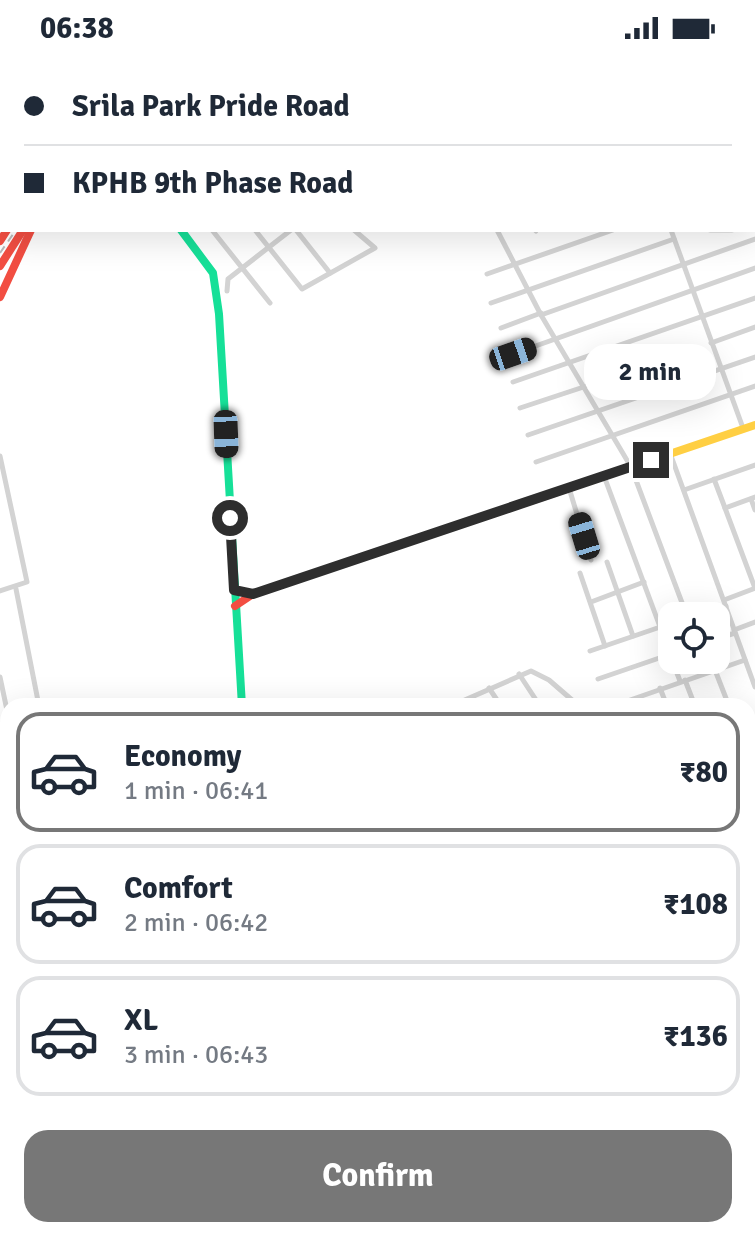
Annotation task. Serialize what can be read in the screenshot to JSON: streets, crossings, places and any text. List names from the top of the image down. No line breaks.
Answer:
{"page":{"status":"06:38","banner":["Srila Park Pride Road","KPHB 9th Phase Road"],"bubble":"2 min","list":[{"name":"Economy","note":"1 min · 06:41","value":"₹80"},{"name":"Comfort","note":"2 min · 06:42","value":"₹108"},{"name":"XL","note":"3 min · 06:43","value":"₹136"}],"buttons":"Confirm"}}
